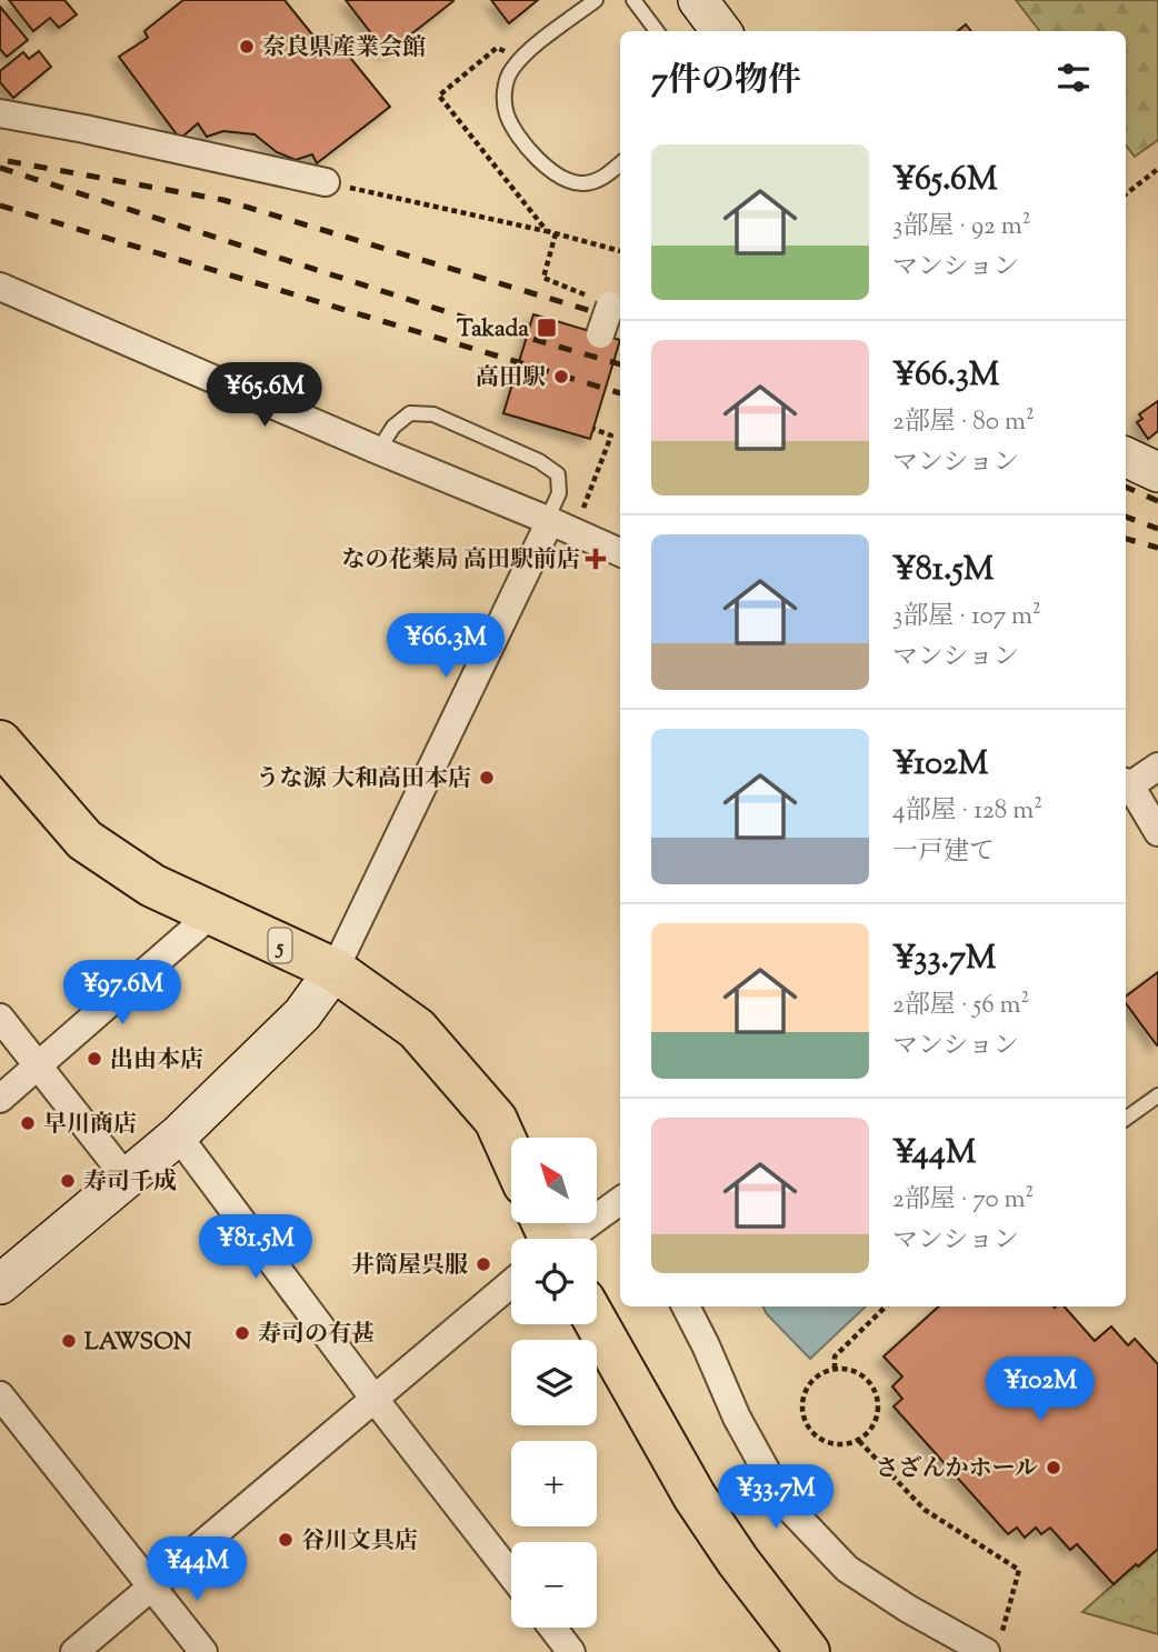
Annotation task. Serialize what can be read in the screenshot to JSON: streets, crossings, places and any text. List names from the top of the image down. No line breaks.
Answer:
{"streets":{"main road":["5"]},"places":{"other":["奈良県産業会館","高田駅","うな源 大和高田本店","出由本店","早川商店","寿司千成","井筒屋呉服","寿司の有甚","LAWSON","さざんかホール","谷川文具店"],"transit":["Takada"],"health":["なの花薬局 高田駅前店"]},"north":"top left","page":{"heading":"7件の物件","list":[{"name":"¥65.6M","note":"3部屋 · 92 m² · マンション"},{"name":"¥66.3M","note":"2部屋 · 80 m² · マンション"},{"name":"¥81.5M","note":"3部屋 · 107 m² · マンション"},{"name":"¥102M","note":"4部屋 · 128 m² · 一戸建て"},{"name":"¥33.7M","note":"2部屋 · 56 m² · マンション"},{"name":"¥44M","note":"2部屋 · 70 m² · マンション"}],"price":["¥65.6M","¥66.3M","¥97.6M","¥81.5M","¥102M","¥33.7M","¥44M"],"map_buttons":["+","−"]}}
